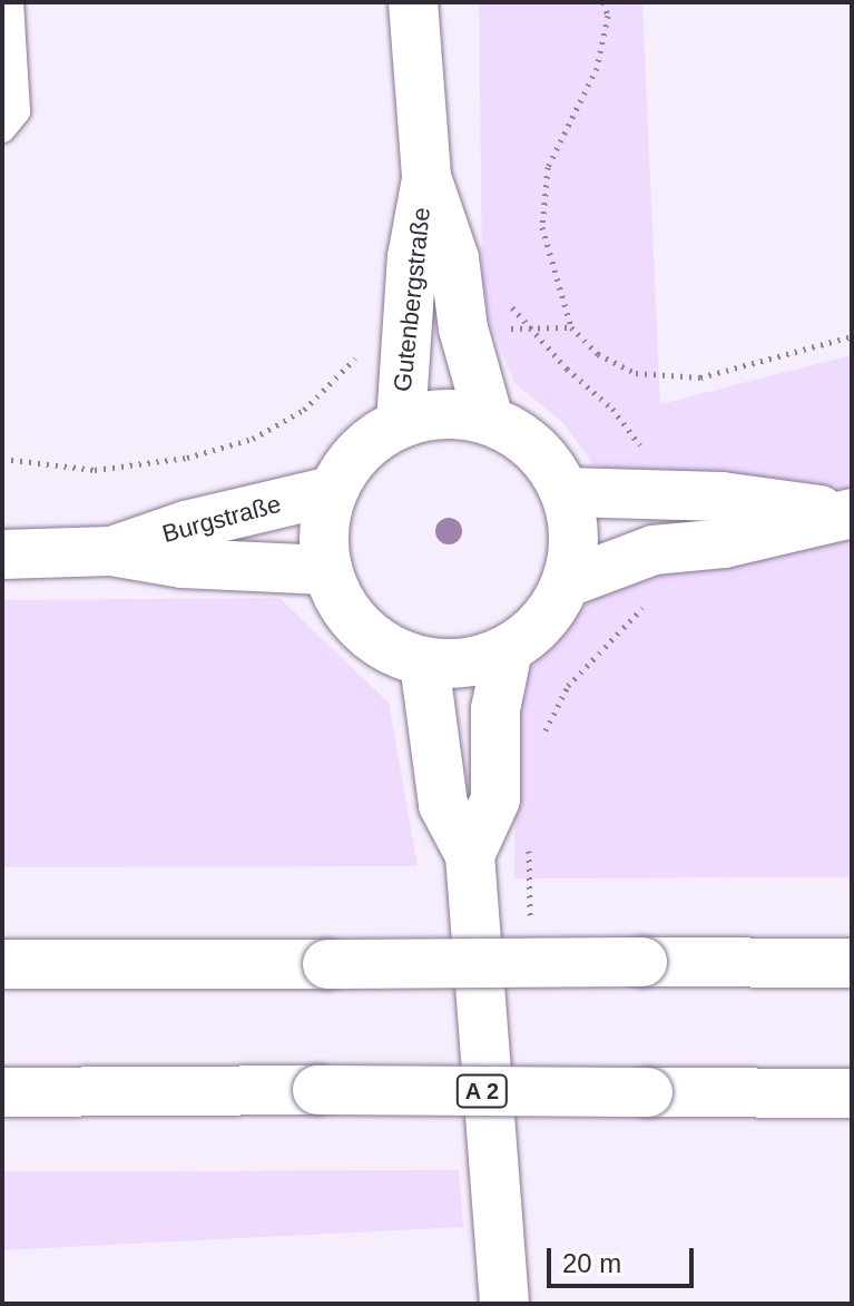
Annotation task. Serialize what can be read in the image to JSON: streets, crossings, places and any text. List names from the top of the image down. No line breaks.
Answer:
{"streets":{"main road":["Gutenbergstraße","Burgstraße","A 2"]},"crossings":[["Gutenbergstraße","Burgstraße"]],"scale_bar":"20 m"}
